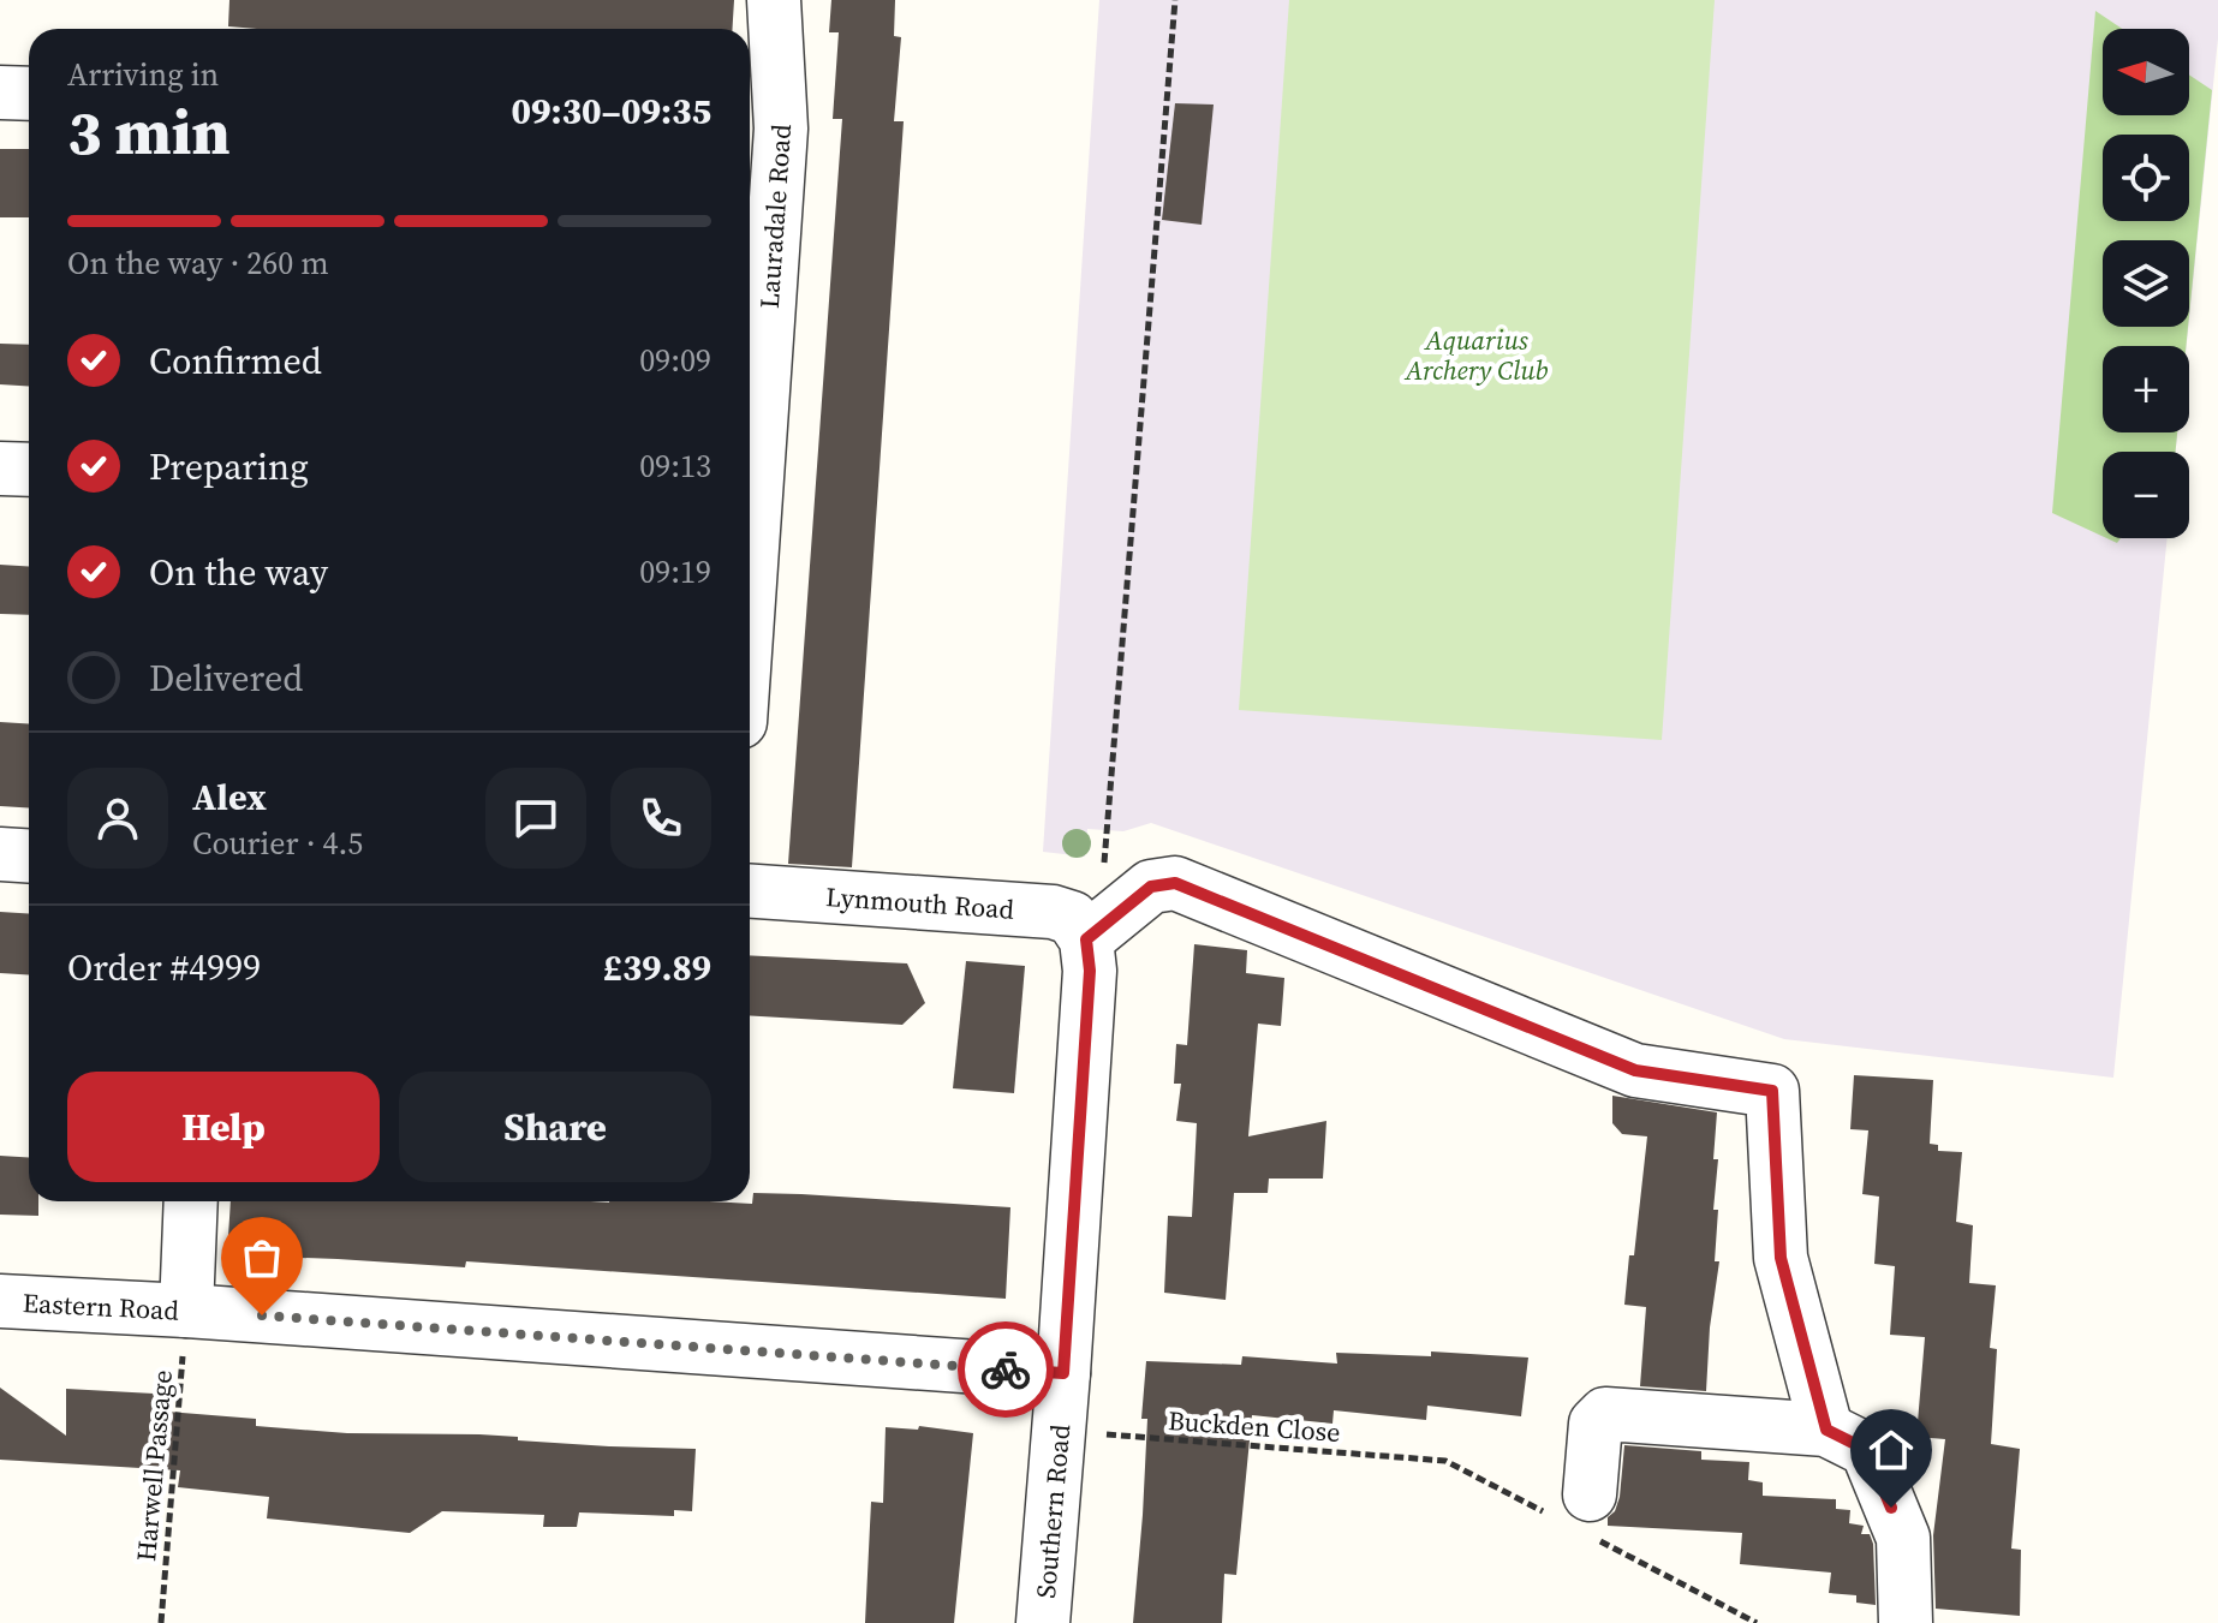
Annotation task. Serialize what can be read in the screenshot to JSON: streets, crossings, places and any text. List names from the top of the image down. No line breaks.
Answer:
{"streets":{"street":["Lauradale Road","Lynmouth Road","Eastern Road","Southern Road"],"path":["Buckden Close","Harwell Passage"]},"crossings":[["Lynmouth Road","Southern Road"],["Eastern Road","Harwell Passage"],["Eastern Road","Southern Road"],["Buckden Close","Southern Road"]],"parks":["Aquarius Archery Club"],"north":"left","page":{"map_buttons":["+","−"],"heading":["3 min","Arriving in","09:30–09:35"],"panel":["Alex","Courier · 4.5","Order #4999","£39.89"],"bar":"On the way · 260 m","list":[["Confirmed","09:09"],["Preparing","09:13"],["On the way","09:19"],"Delivered"],"buttons":["Help","Share"]}}
